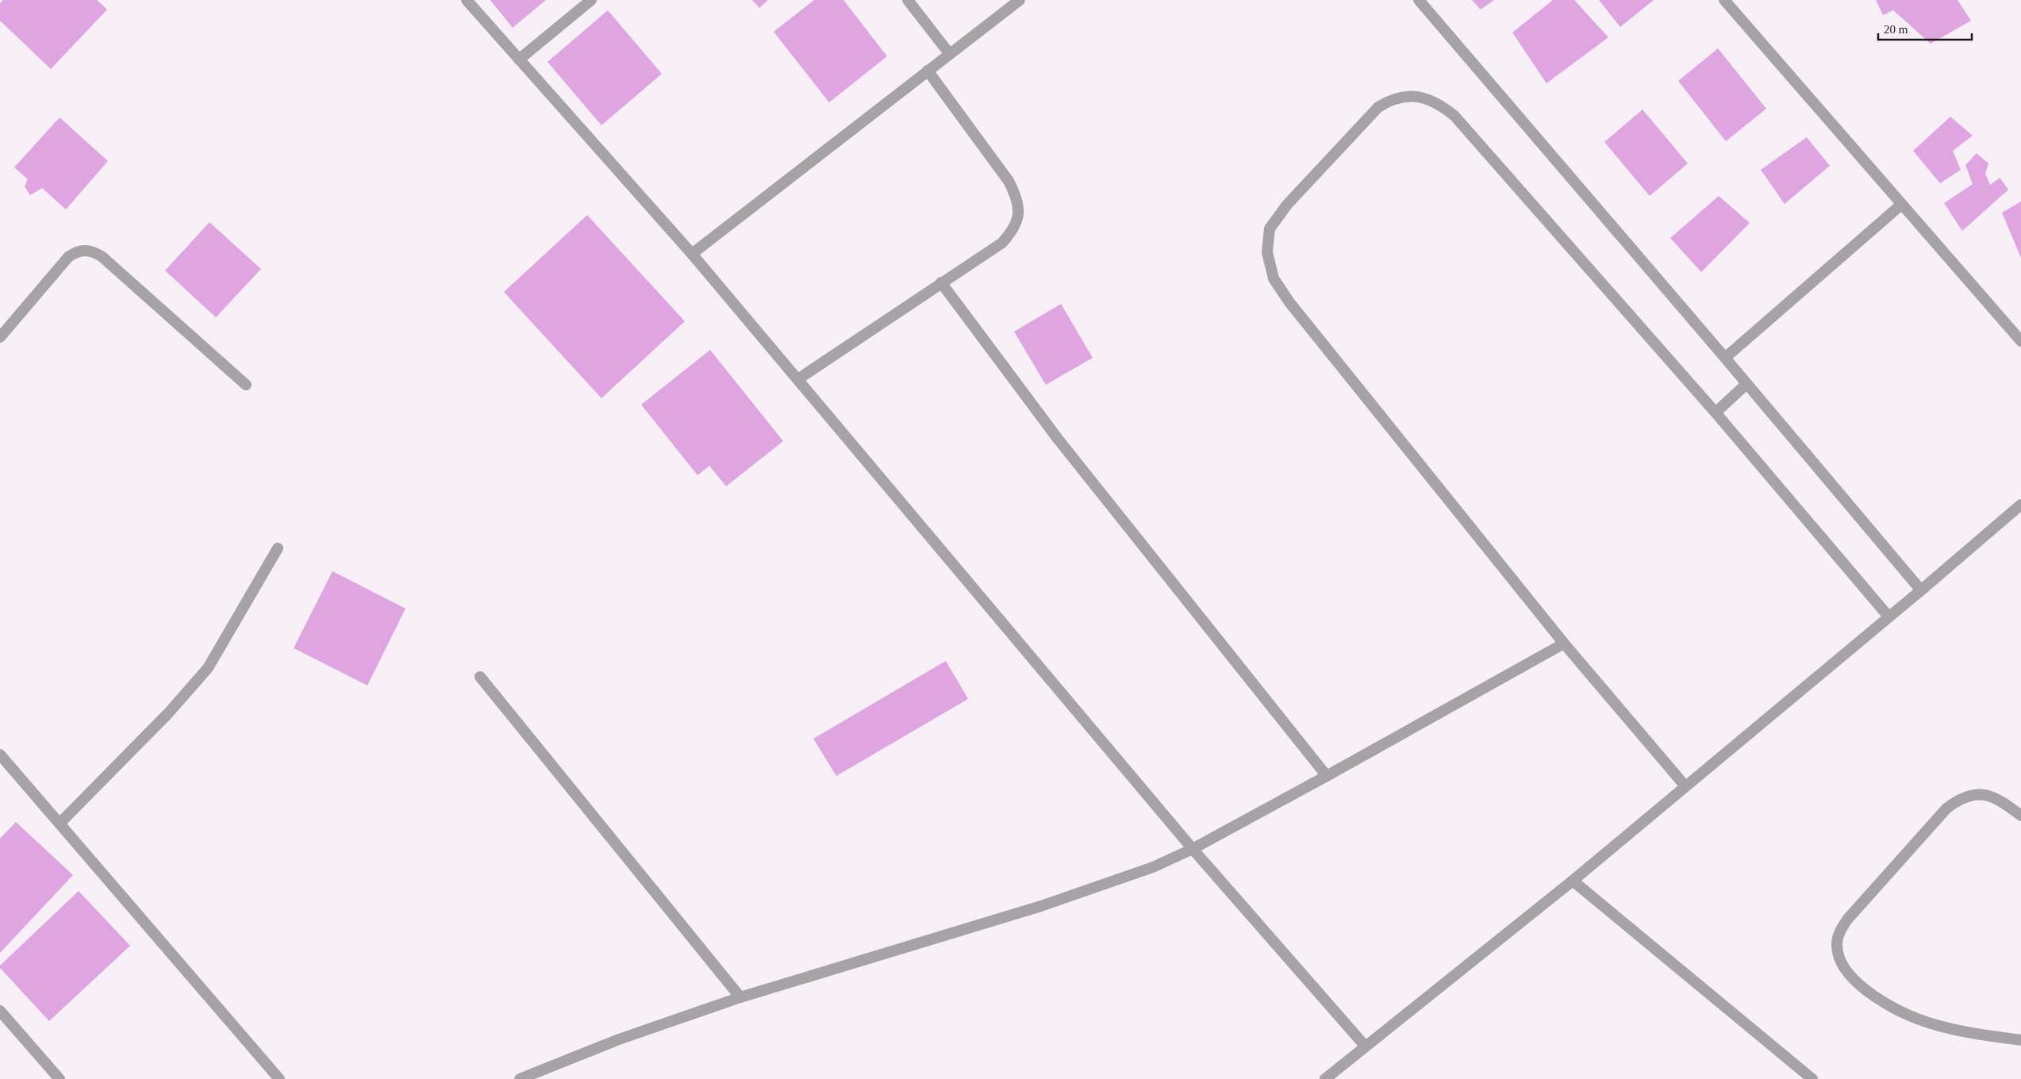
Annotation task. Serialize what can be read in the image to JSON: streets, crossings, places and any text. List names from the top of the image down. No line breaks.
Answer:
{"scale_bar":"20 m"}
